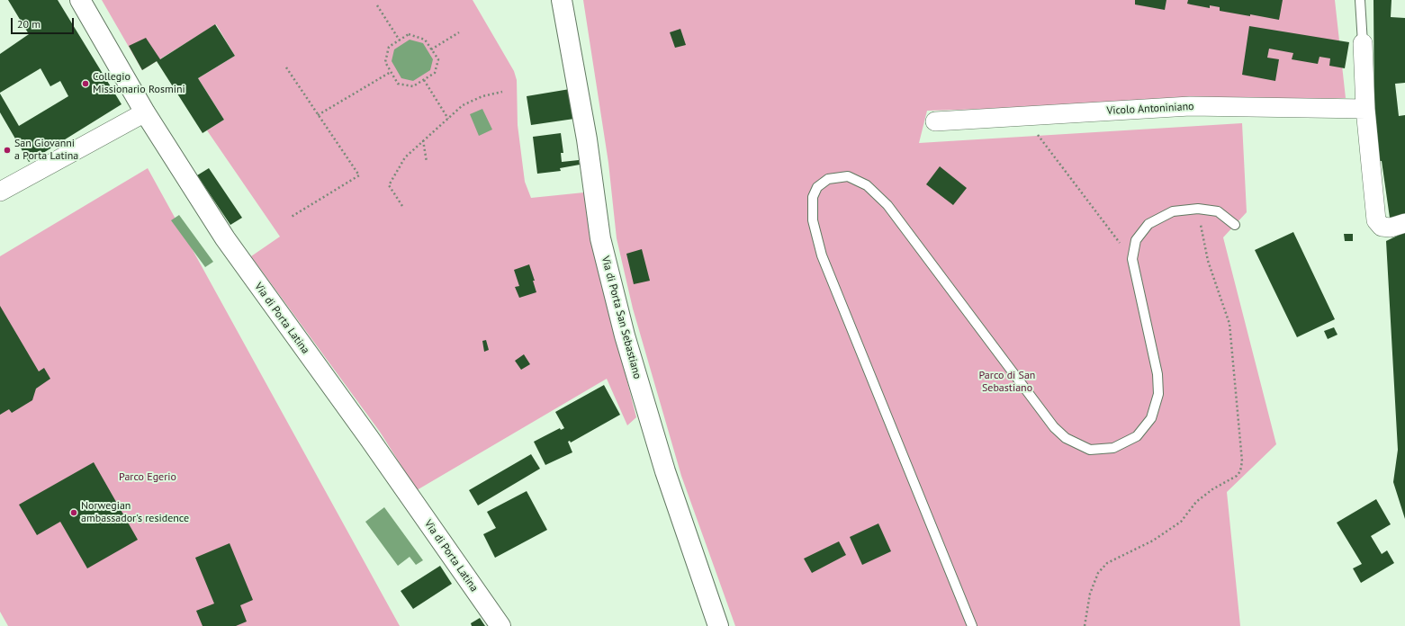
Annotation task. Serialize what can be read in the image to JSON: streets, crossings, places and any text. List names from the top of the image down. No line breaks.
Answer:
{"streets":{"street":["Vicolo Antoniniano","Via di Porta San Sebastiano","Via di Porta Latina"]},"parks":["Parco di San Sebastiano","Parco Egerio"],"places":["Collegio Missionario Rosmini","San Giovanni a Porta Latina","Norwegian ambassador's residence"],"scale_bar":"20 m"}
